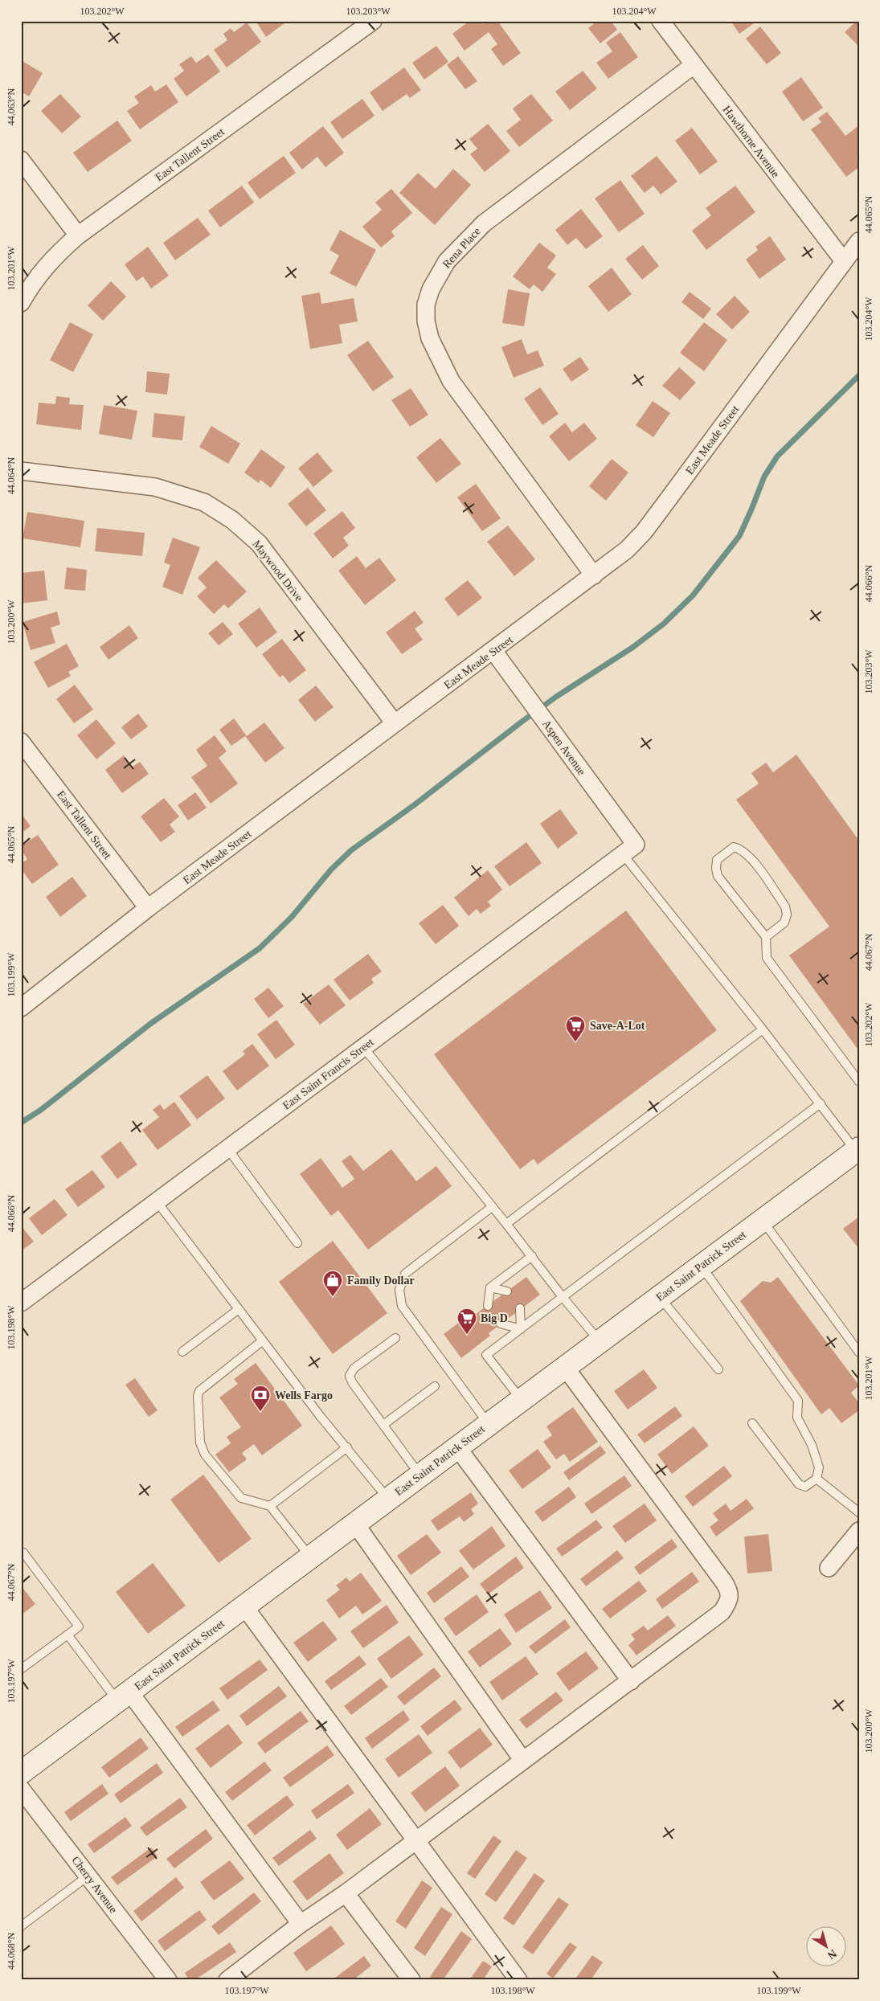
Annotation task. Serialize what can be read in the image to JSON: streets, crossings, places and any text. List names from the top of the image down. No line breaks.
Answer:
{"streets":{"main road":["East Saint Patrick Street"],"street":["Hawthorne Avenue","East Tallent Street","Rena Place","East Meade Street","Maywood Drive","Aspen Avenue","East Saint Francis Street","Cherry Avenue"]},"crossings":[["Hawthorne Avenue","Rena Place"],["Hawthorne Avenue","East Meade Street"],["East Tallent Street","East Meade Street"],["Rena Place","East Meade Street"],["East Meade Street","Maywood Drive"],["East Meade Street","Aspen Avenue"],["Aspen Avenue","East Saint Francis Street"]],"places":{"supermarket":["Save-A-Lot","Big D"],"shop":["Family Dollar"],"bank":["Wells Fargo"]},"north":"bottom right","coordinates":["103.202°W","103.203°W","103.204°W","44.063°N","44.065°N","103.201°W","44.064°N","44.066°N","103.200°W","44.067°N","103.199°W","103.198°W","103.197°W","44.068°N"]}
